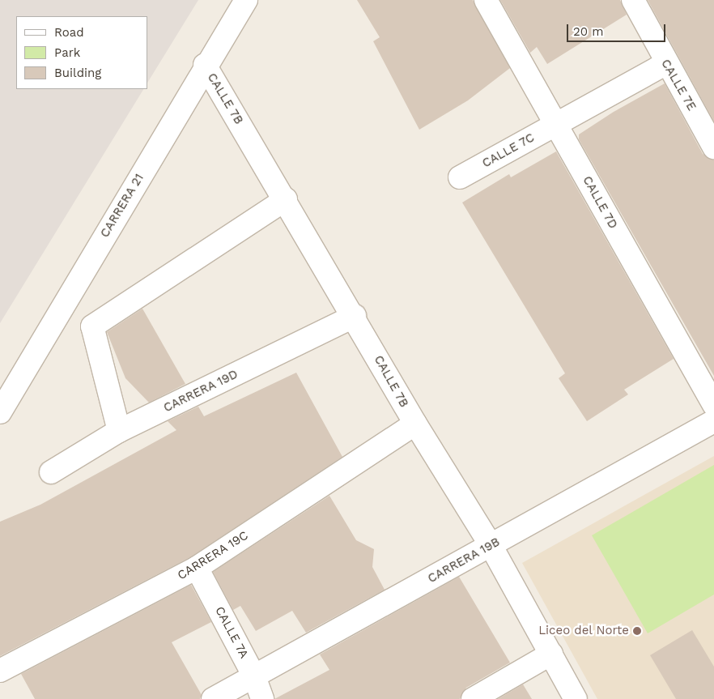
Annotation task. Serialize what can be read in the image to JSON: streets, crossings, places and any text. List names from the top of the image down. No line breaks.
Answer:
{"streets":{"street":["CALLE 7E","CALLE 7B","CALLE 7C","CALLE 7D","CARRERA 21","CARRERA 19D","CARRERA 19C","CARRERA 19B","CALLE 7A"]},"crossings":[["CALLE 7E","CALLE 7C"],["CALLE 7B","CARRERA 21"],["CALLE 7B","CARRERA 19D"],["CALLE 7B","CARRERA 19C"],["CALLE 7B","CARRERA 19B"],["CALLE 7C","CALLE 7D"],["CARRERA 19C","CALLE 7A"],["CARRERA 19B","CALLE 7A"]],"places":["Liceo del Norte"],"legend":["Road","Park","Building"],"scale_bar":"20 m"}
